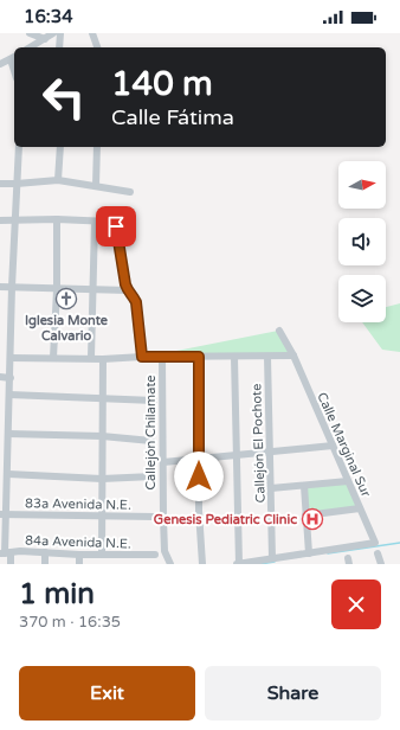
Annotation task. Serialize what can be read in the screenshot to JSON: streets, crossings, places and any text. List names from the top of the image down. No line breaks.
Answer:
{"streets":{"street":["Callejón Chilamate","Callejón El Pochote","Calle Marginal Sur","83a Avenida N.E.","84a Avenida N.E."]},"places":{"church":["Iglesia Monte Calvario"],"hospital":["Genesis Pediatric Clinic"]},"north":"right","page":{"status":"16:34","turn":["140 m","Calle Fátima"],"heading":["1 min","370 m · 16:35"],"buttons":["Exit","Share"]}}
